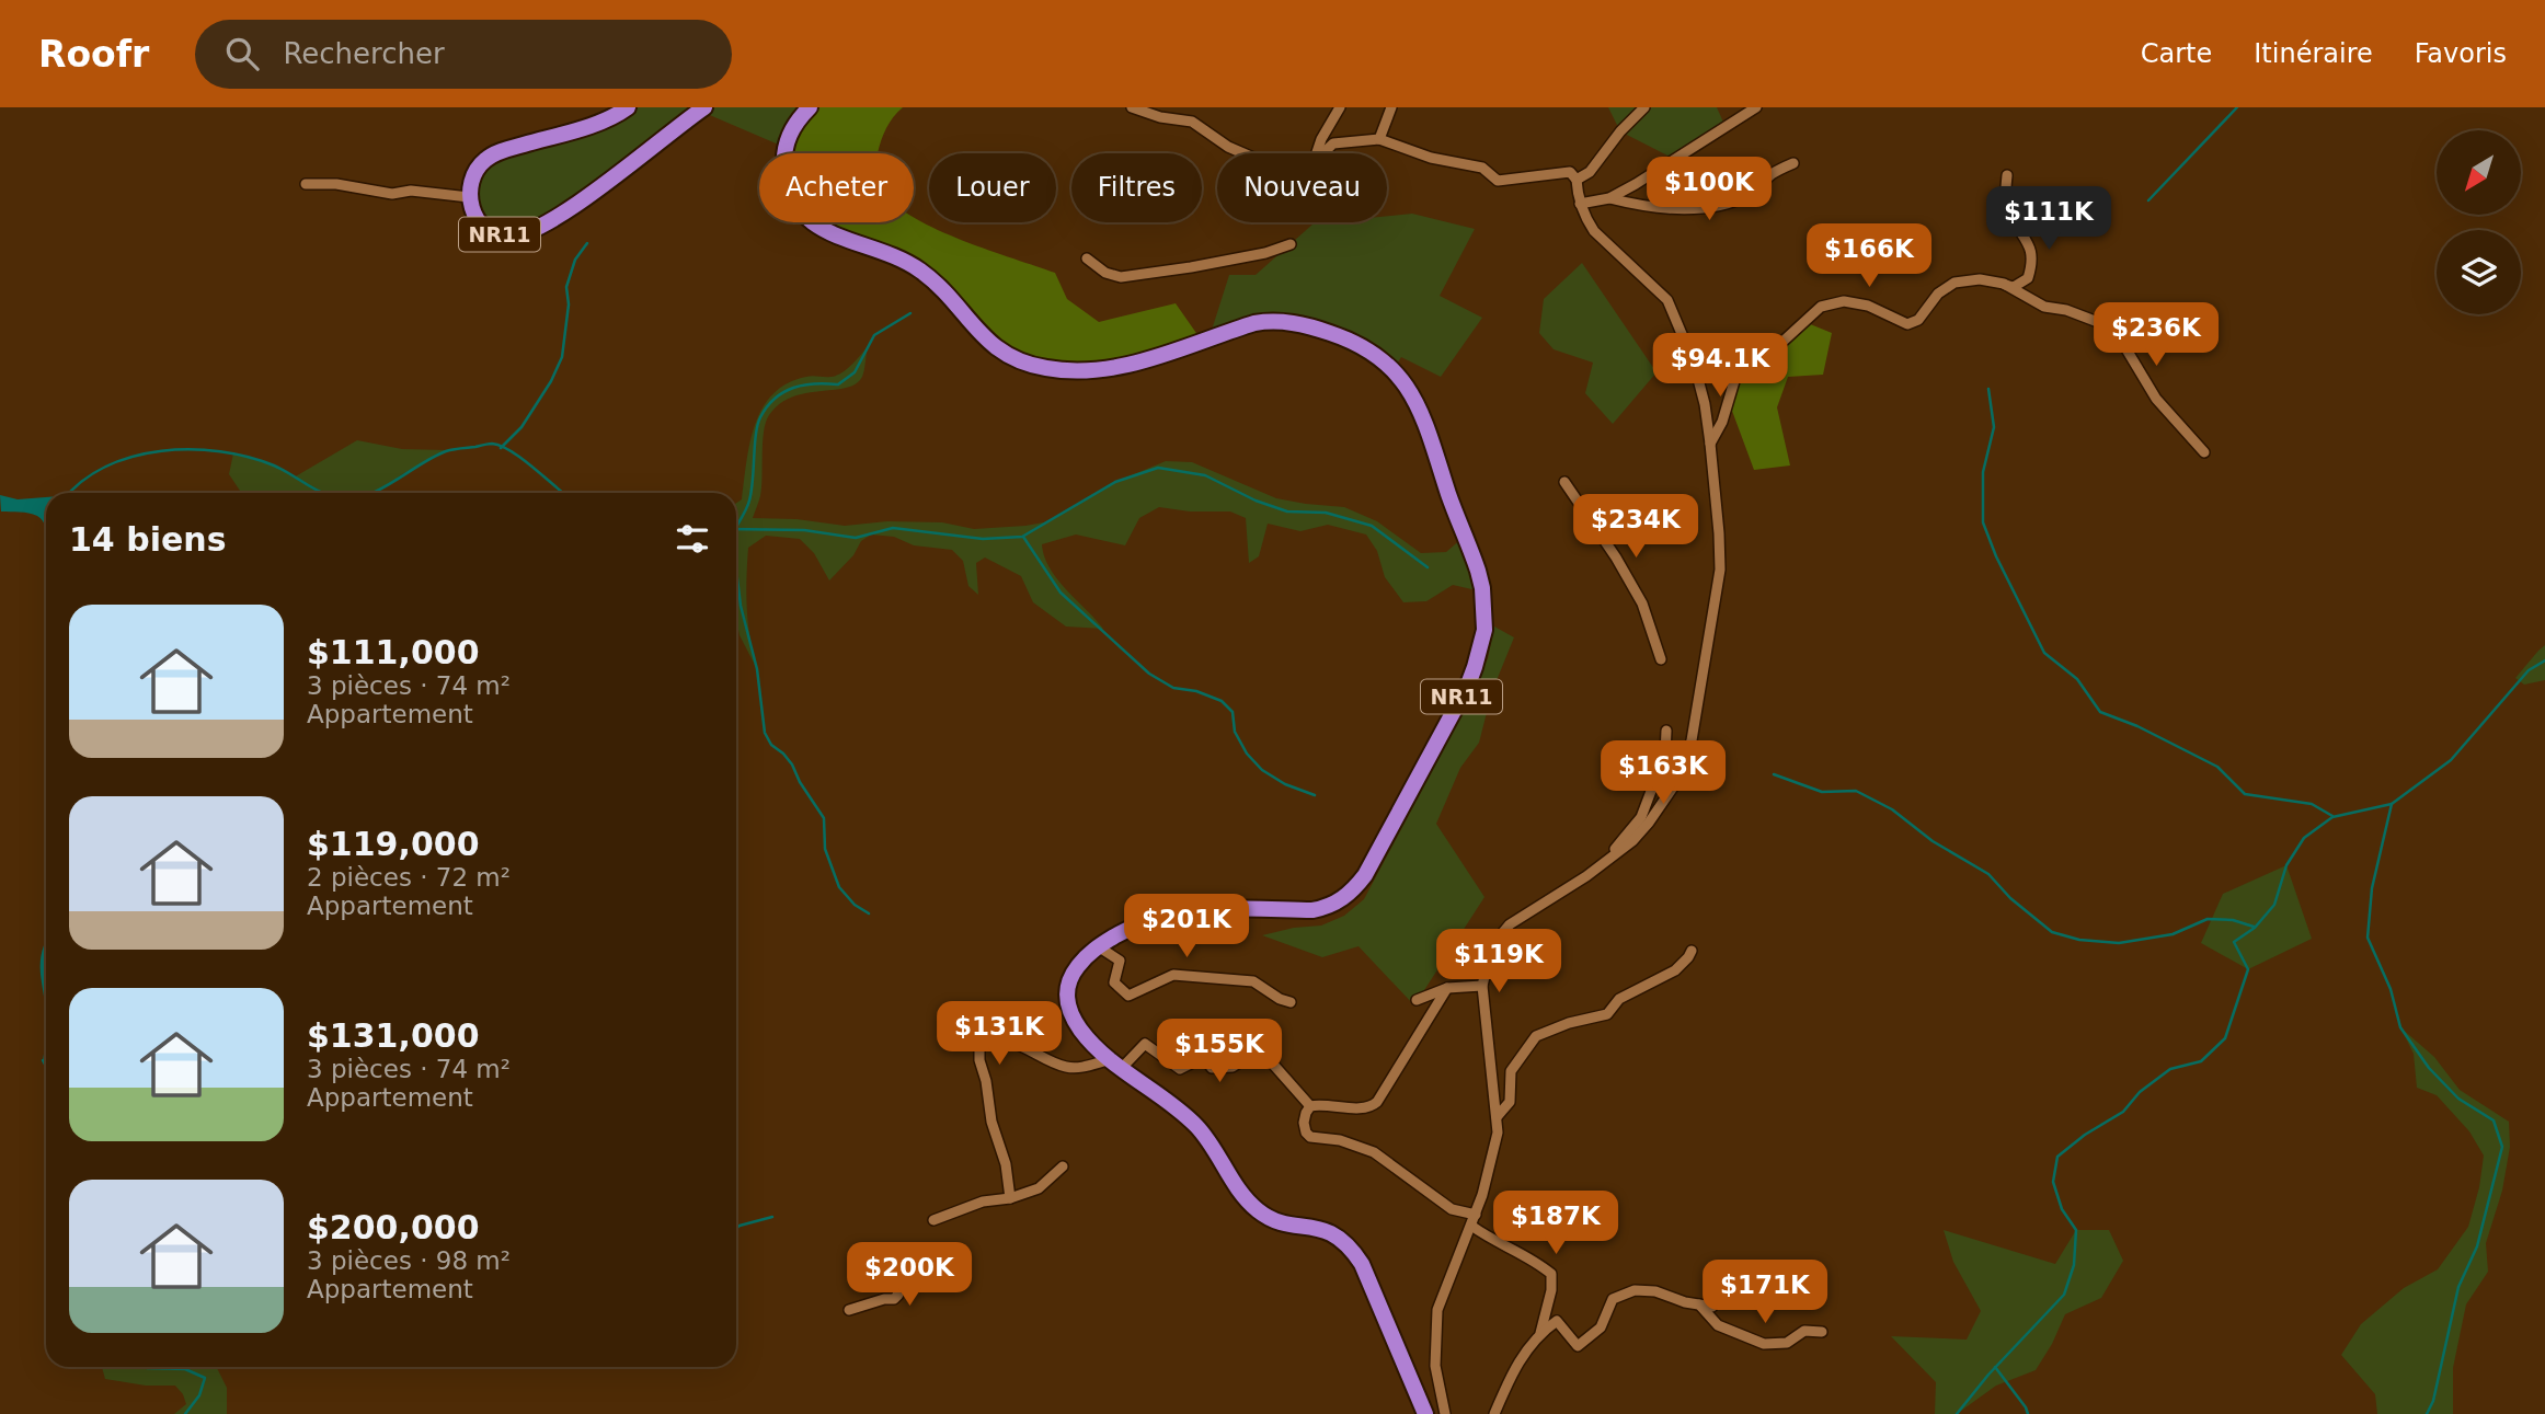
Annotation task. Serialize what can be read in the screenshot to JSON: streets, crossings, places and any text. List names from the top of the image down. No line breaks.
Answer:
{"streets":{"highway":["NR11"]},"north":"bottom left","page":{"header":"Roofr","search":"Rechercher","nav":["Carte","Itinéraire","Favoris"],"chip":["Acheter","Louer","Filtres","Nouveau"],"price":["$100K","$111K","$166K","$236K","$94.1K","$234K","$163K","$201K","$119K","$131K","$155K","$187K","$200K","$171K"],"heading":"14 biens","list":[{"name":"$111,000","note":"3 pièces · 74 m² · Appartement"},{"name":"$119,000","note":"2 pièces · 72 m² · Appartement"},{"name":"$131,000","note":"3 pièces · 74 m² · Appartement"},{"name":"$200,000","note":"3 pièces · 98 m² · Appartement"}]}}
